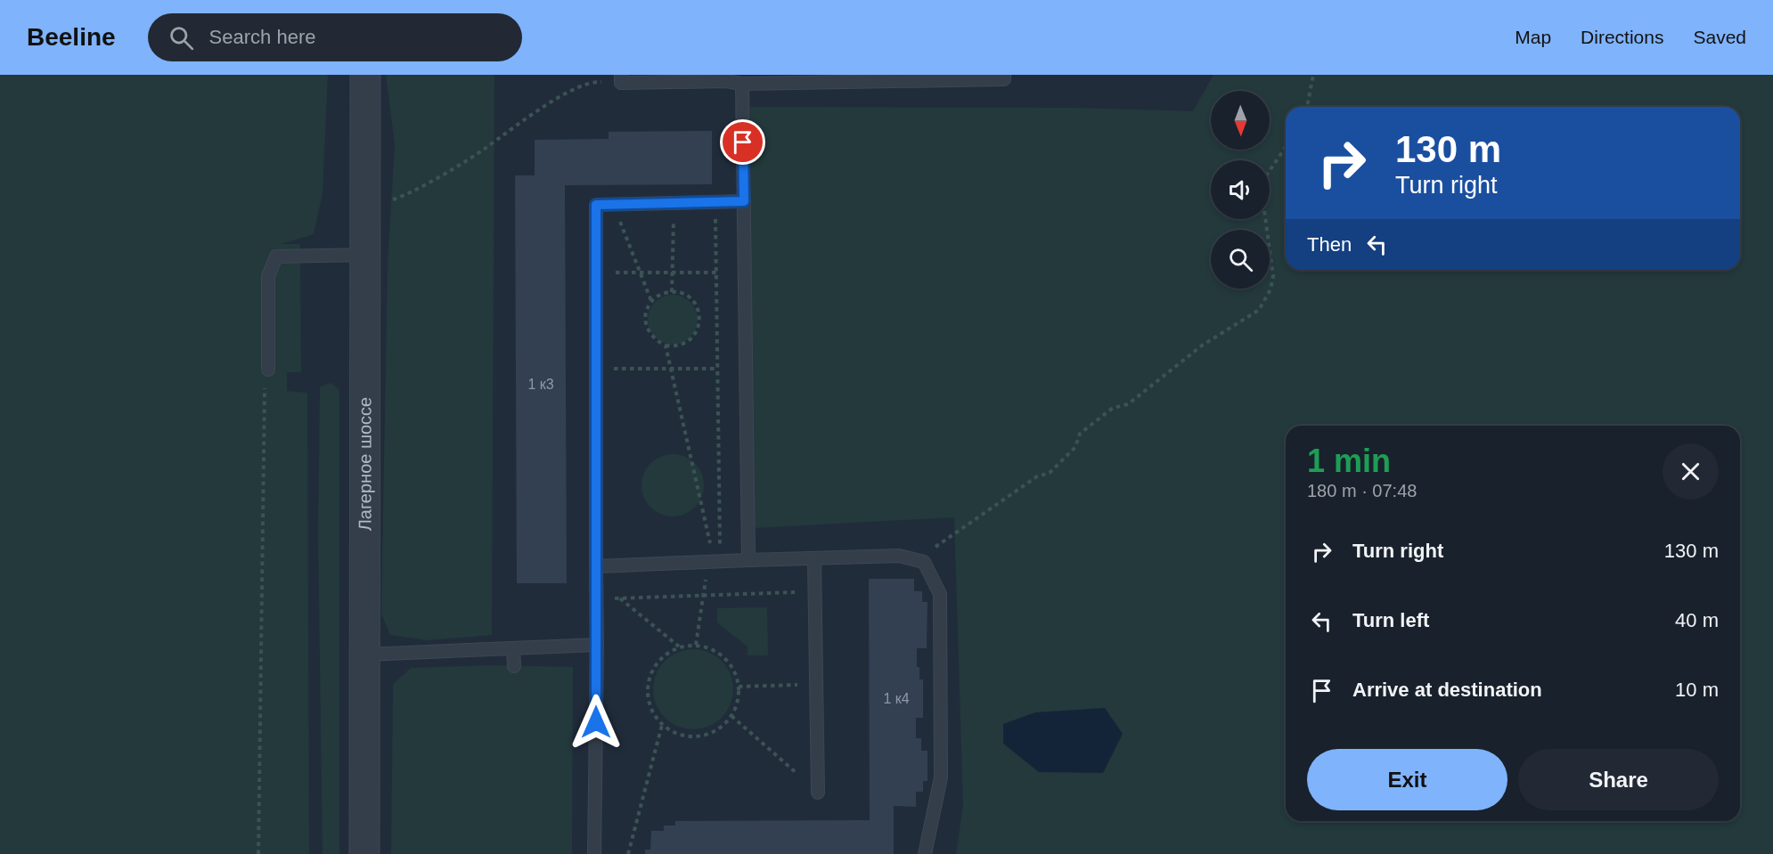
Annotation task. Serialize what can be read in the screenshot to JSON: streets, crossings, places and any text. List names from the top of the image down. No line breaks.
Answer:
{"streets":{"street":["Лагерное шоссе"]},"house_numbers":["1 к3","1 к4"],"north":"bottom","page":{"header":"Beeline","search":"Search here","nav":["Map","Directions","Saved"],"turn":["130 m","Turn right"],"then":"Then","heading":["1 min","180 m · 07:48"],"list":[{"name":"Turn right","value":"130 m"},{"name":"Turn left","value":"40 m"},{"name":"Arrive at destination","value":"10 m"}],"buttons":["Exit","Share"]}}
